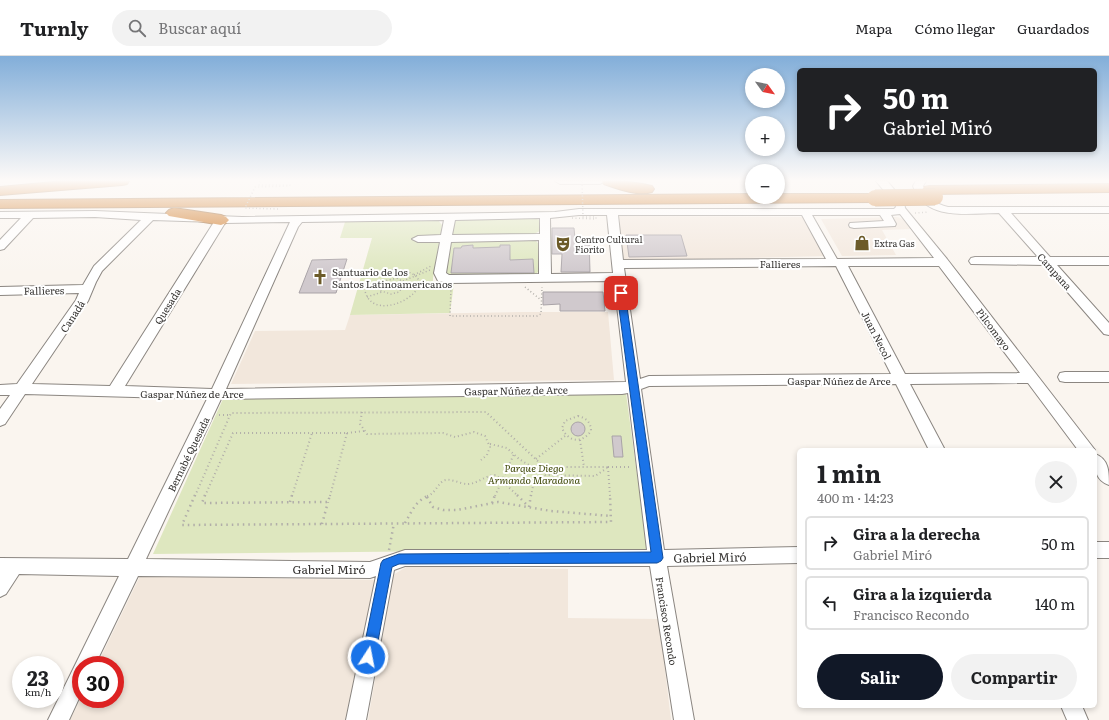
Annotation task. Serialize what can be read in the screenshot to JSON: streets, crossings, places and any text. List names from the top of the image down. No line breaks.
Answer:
{"streets":{"street":["Fallieres","Campana","Quesada","Canadá","Pilcomayo","Juan Necol","Gaspar Núñez de Arce","Bernabé Quesada","Gabriel Miró","Francisco Recondo"]},"crossings":[["Fallieres","Canadá"],["Fallieres","Pilcomayo"],["Fallieres","Juan Necol"],["Fallieres","Francisco Recondo"],["Quesada","Gaspar Núñez de Arce"],["Canadá","Gaspar Núñez de Arce"],["Pilcomayo","Gaspar Núñez de Arce"],["Juan Necol","Gaspar Núñez de Arce"],["Gaspar Núñez de Arce","Bernabé Quesada"],["Gaspar Núñez de Arce","Francisco Recondo"],["Bernabé Quesada","Gabriel Miró"],["Gabriel Miró","Francisco Recondo"]],"parks":["Parque Diego Armando Maradona"],"places":{"shop":["Extra Gas"],"theatre":["Centro Cultural Fiorito"],"church":["Santuario de los Santos Latinoamericanos"]},"north":"bottom right","page":{"header":"Turnly","search":"Buscar aquí","nav":["Mapa","Cómo llegar","Guardados"],"map_buttons":["+","−"],"turn":["50 m","Gabriel Miró"],"heading":["1 min","400 m · 14:23"],"list":[{"name":"Gira a la derecha","note":"Gabriel Miró","value":"50 m"},{"name":"Gira a la izquierda","note":"Francisco Recondo","value":"140 m"}],"buttons":["Salir","Compartir"],"speed":"23 km/h","limit":"30"}}
